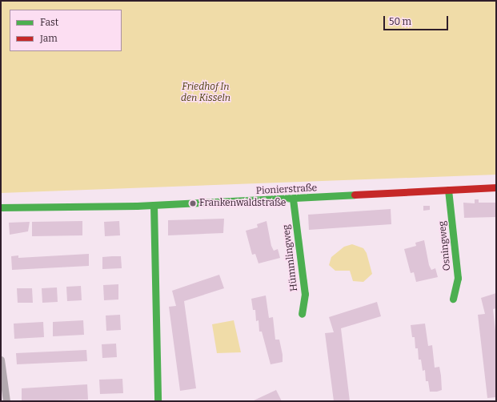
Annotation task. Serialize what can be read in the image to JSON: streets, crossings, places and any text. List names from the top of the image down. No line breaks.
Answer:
{"streets":{"street":["Pionierstraße","Osningweg","Hümmlingweg"]},"crossings":[["Pionierstraße","Osningweg"],["Pionierstraße","Hümmlingweg"]],"parks":["Friedhof In den Kisseln"],"places":["Frankenwaldstraße"],"legend":["Fast","Jam"],"scale_bar":"50 m"}
